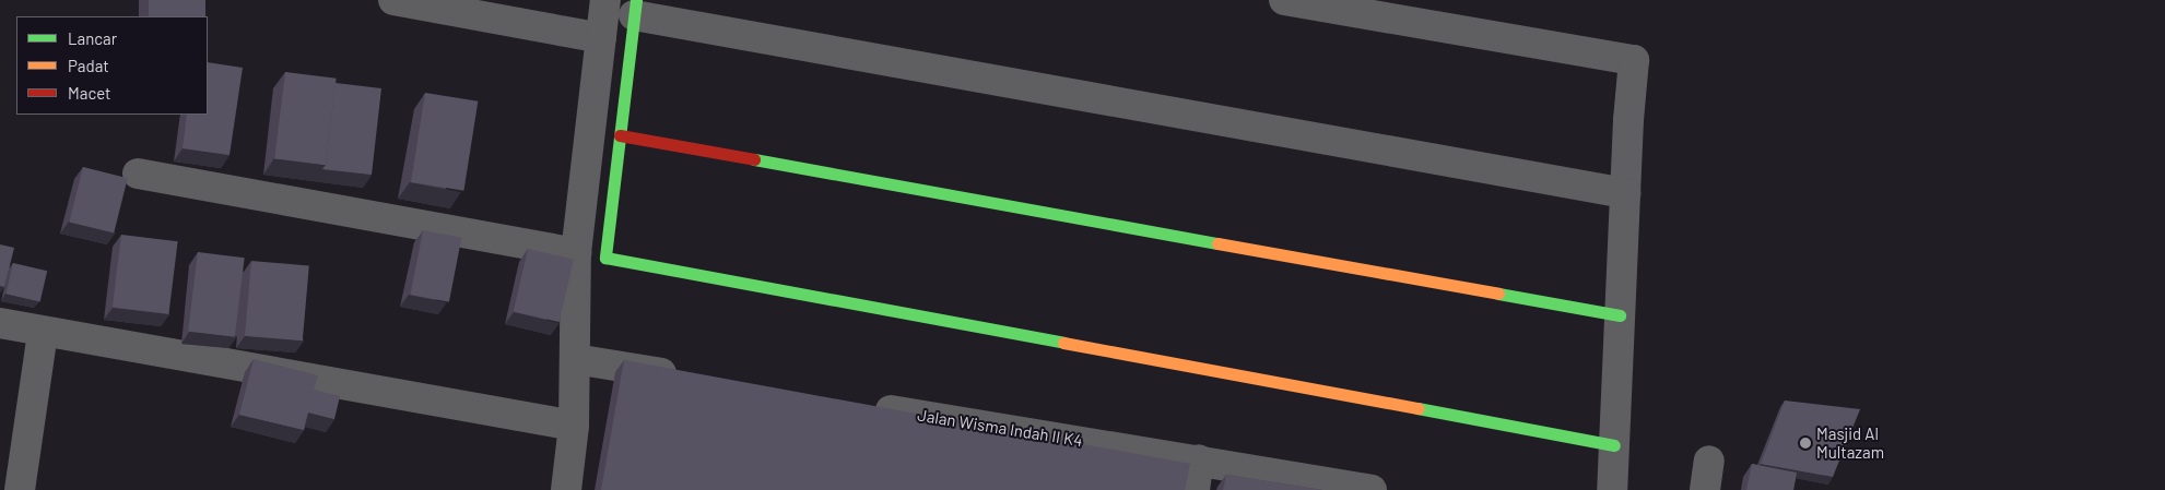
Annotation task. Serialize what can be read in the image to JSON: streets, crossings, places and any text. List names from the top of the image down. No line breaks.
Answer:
{"streets":{"street":["Jalan Wisma Indah II K4"]},"places":["Masjid Al Multazam"],"legend":["Lancar","Padat","Macet"]}
